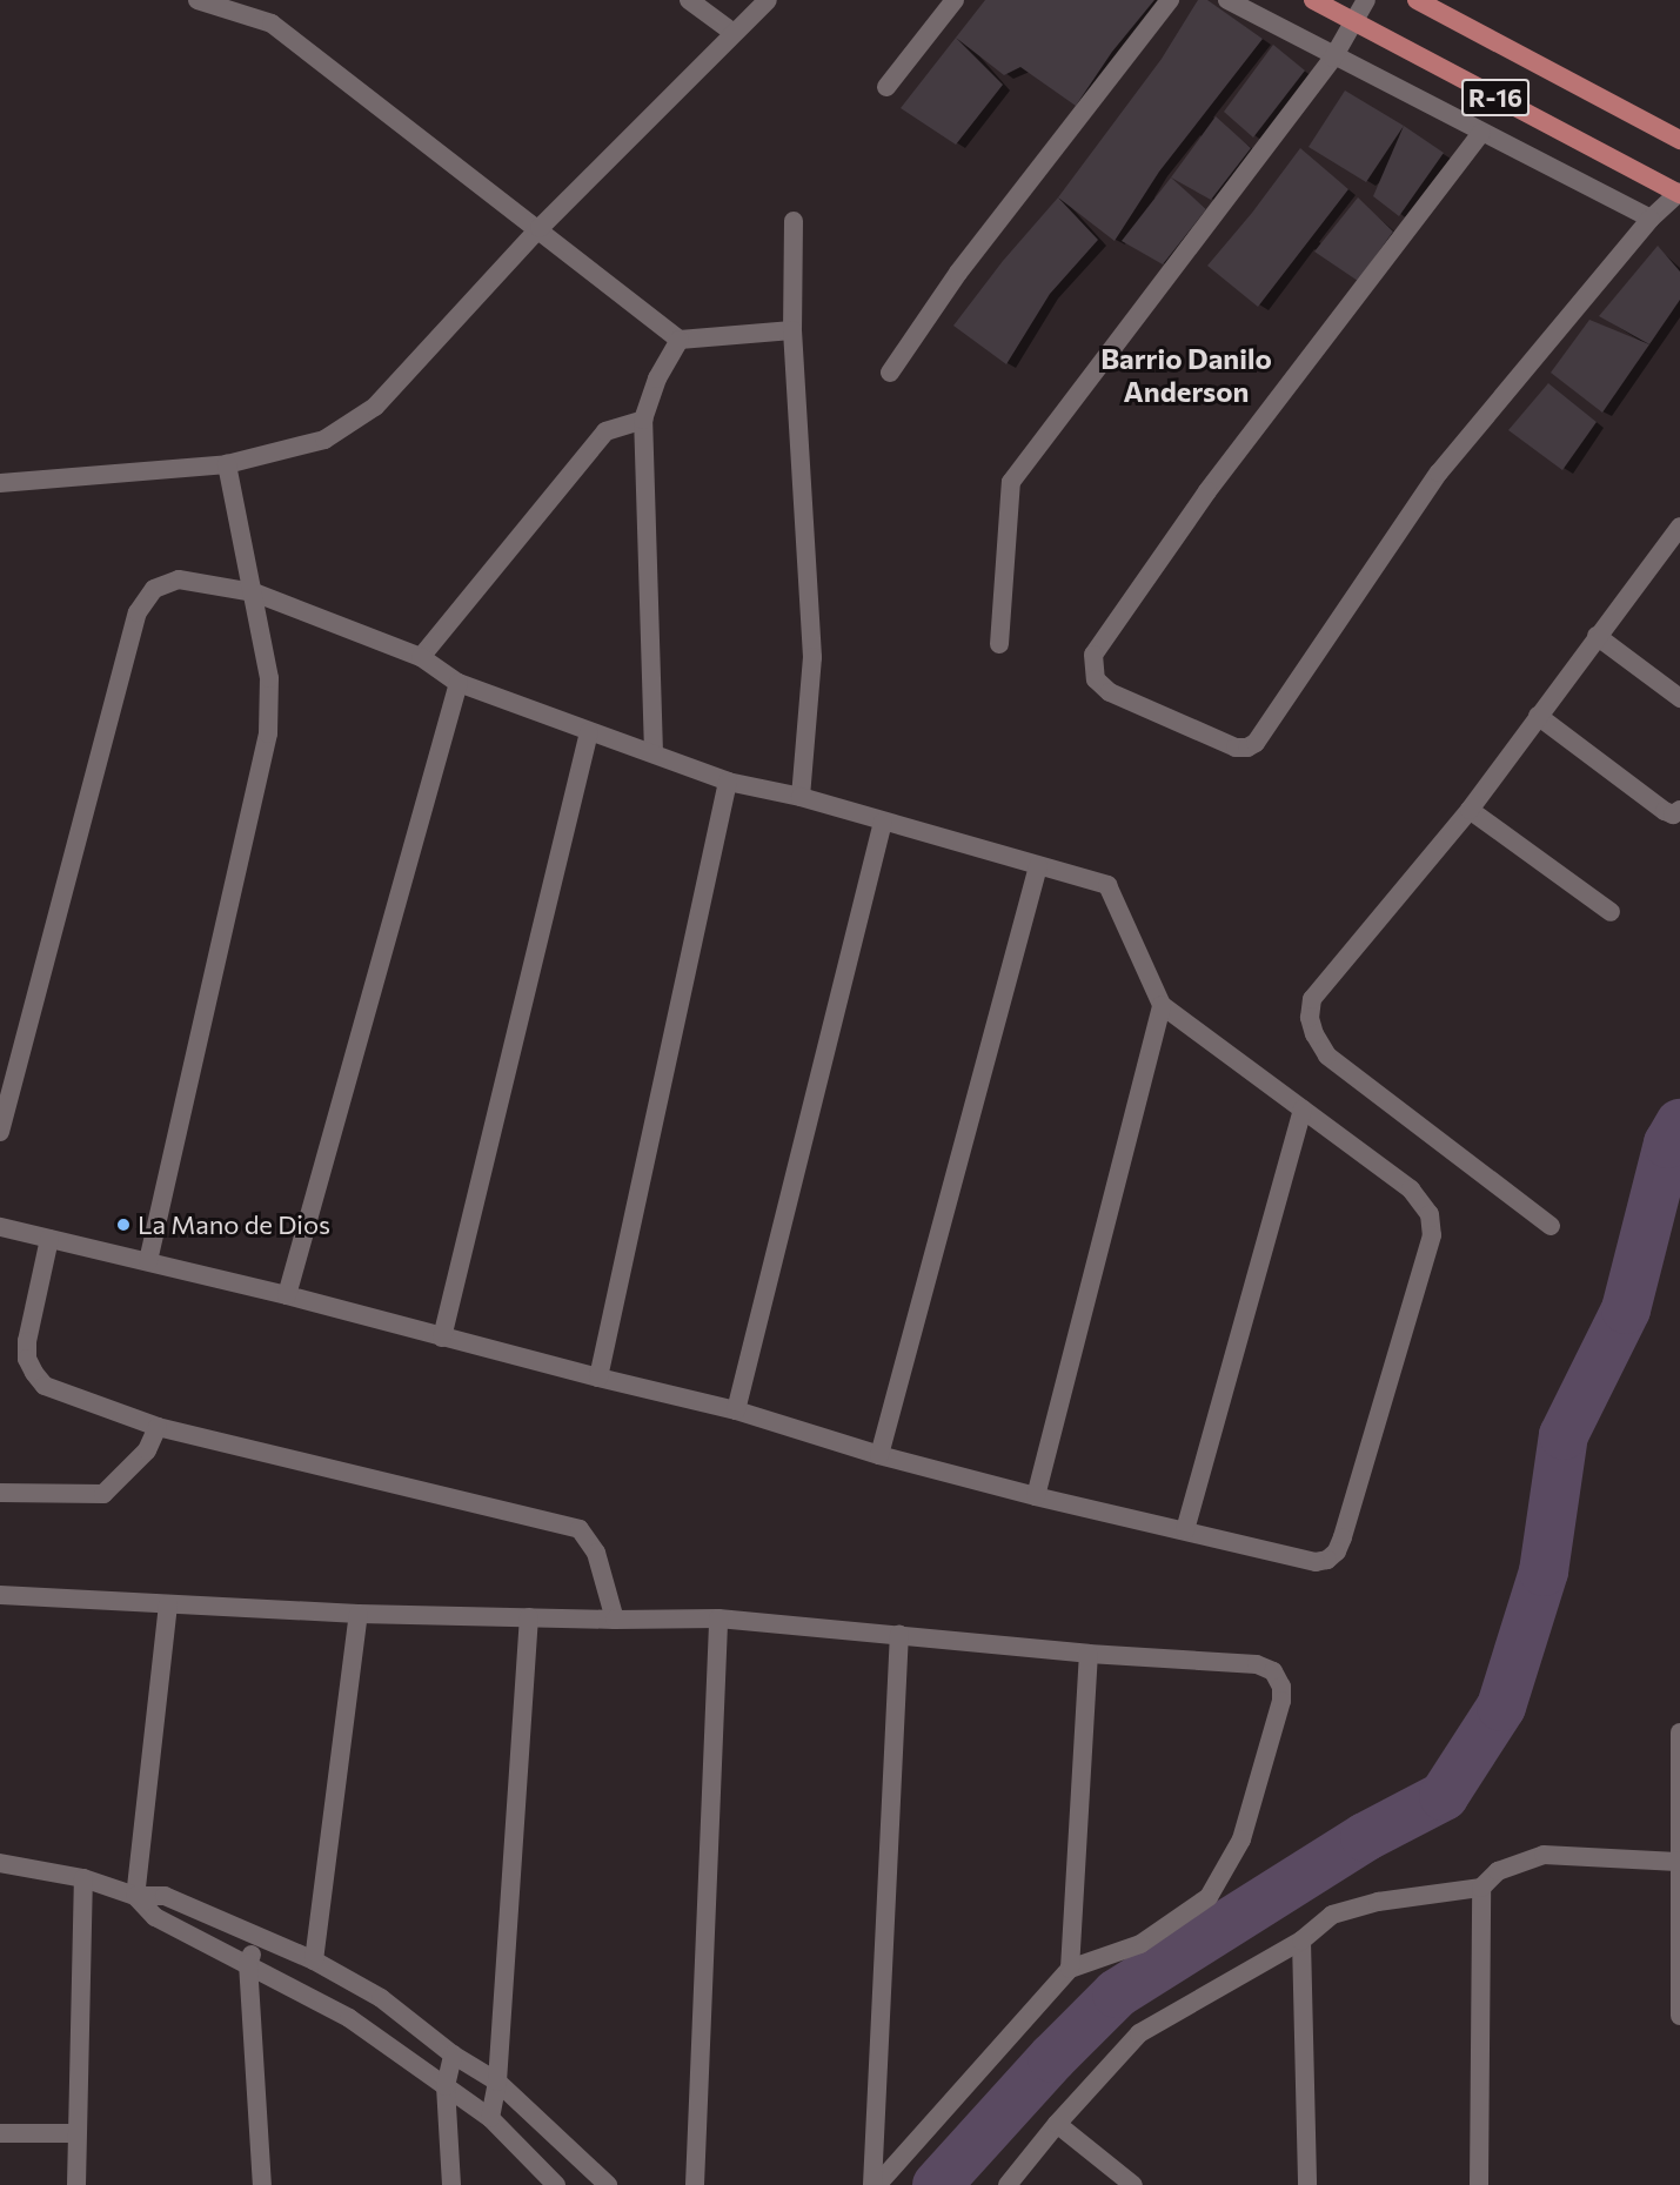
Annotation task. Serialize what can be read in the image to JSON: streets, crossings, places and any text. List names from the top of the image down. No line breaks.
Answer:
{"streets":{"main road":["R-16"]},"districts":["Barrio Danilo Anderson"],"places":["La Mano de Dios"]}
